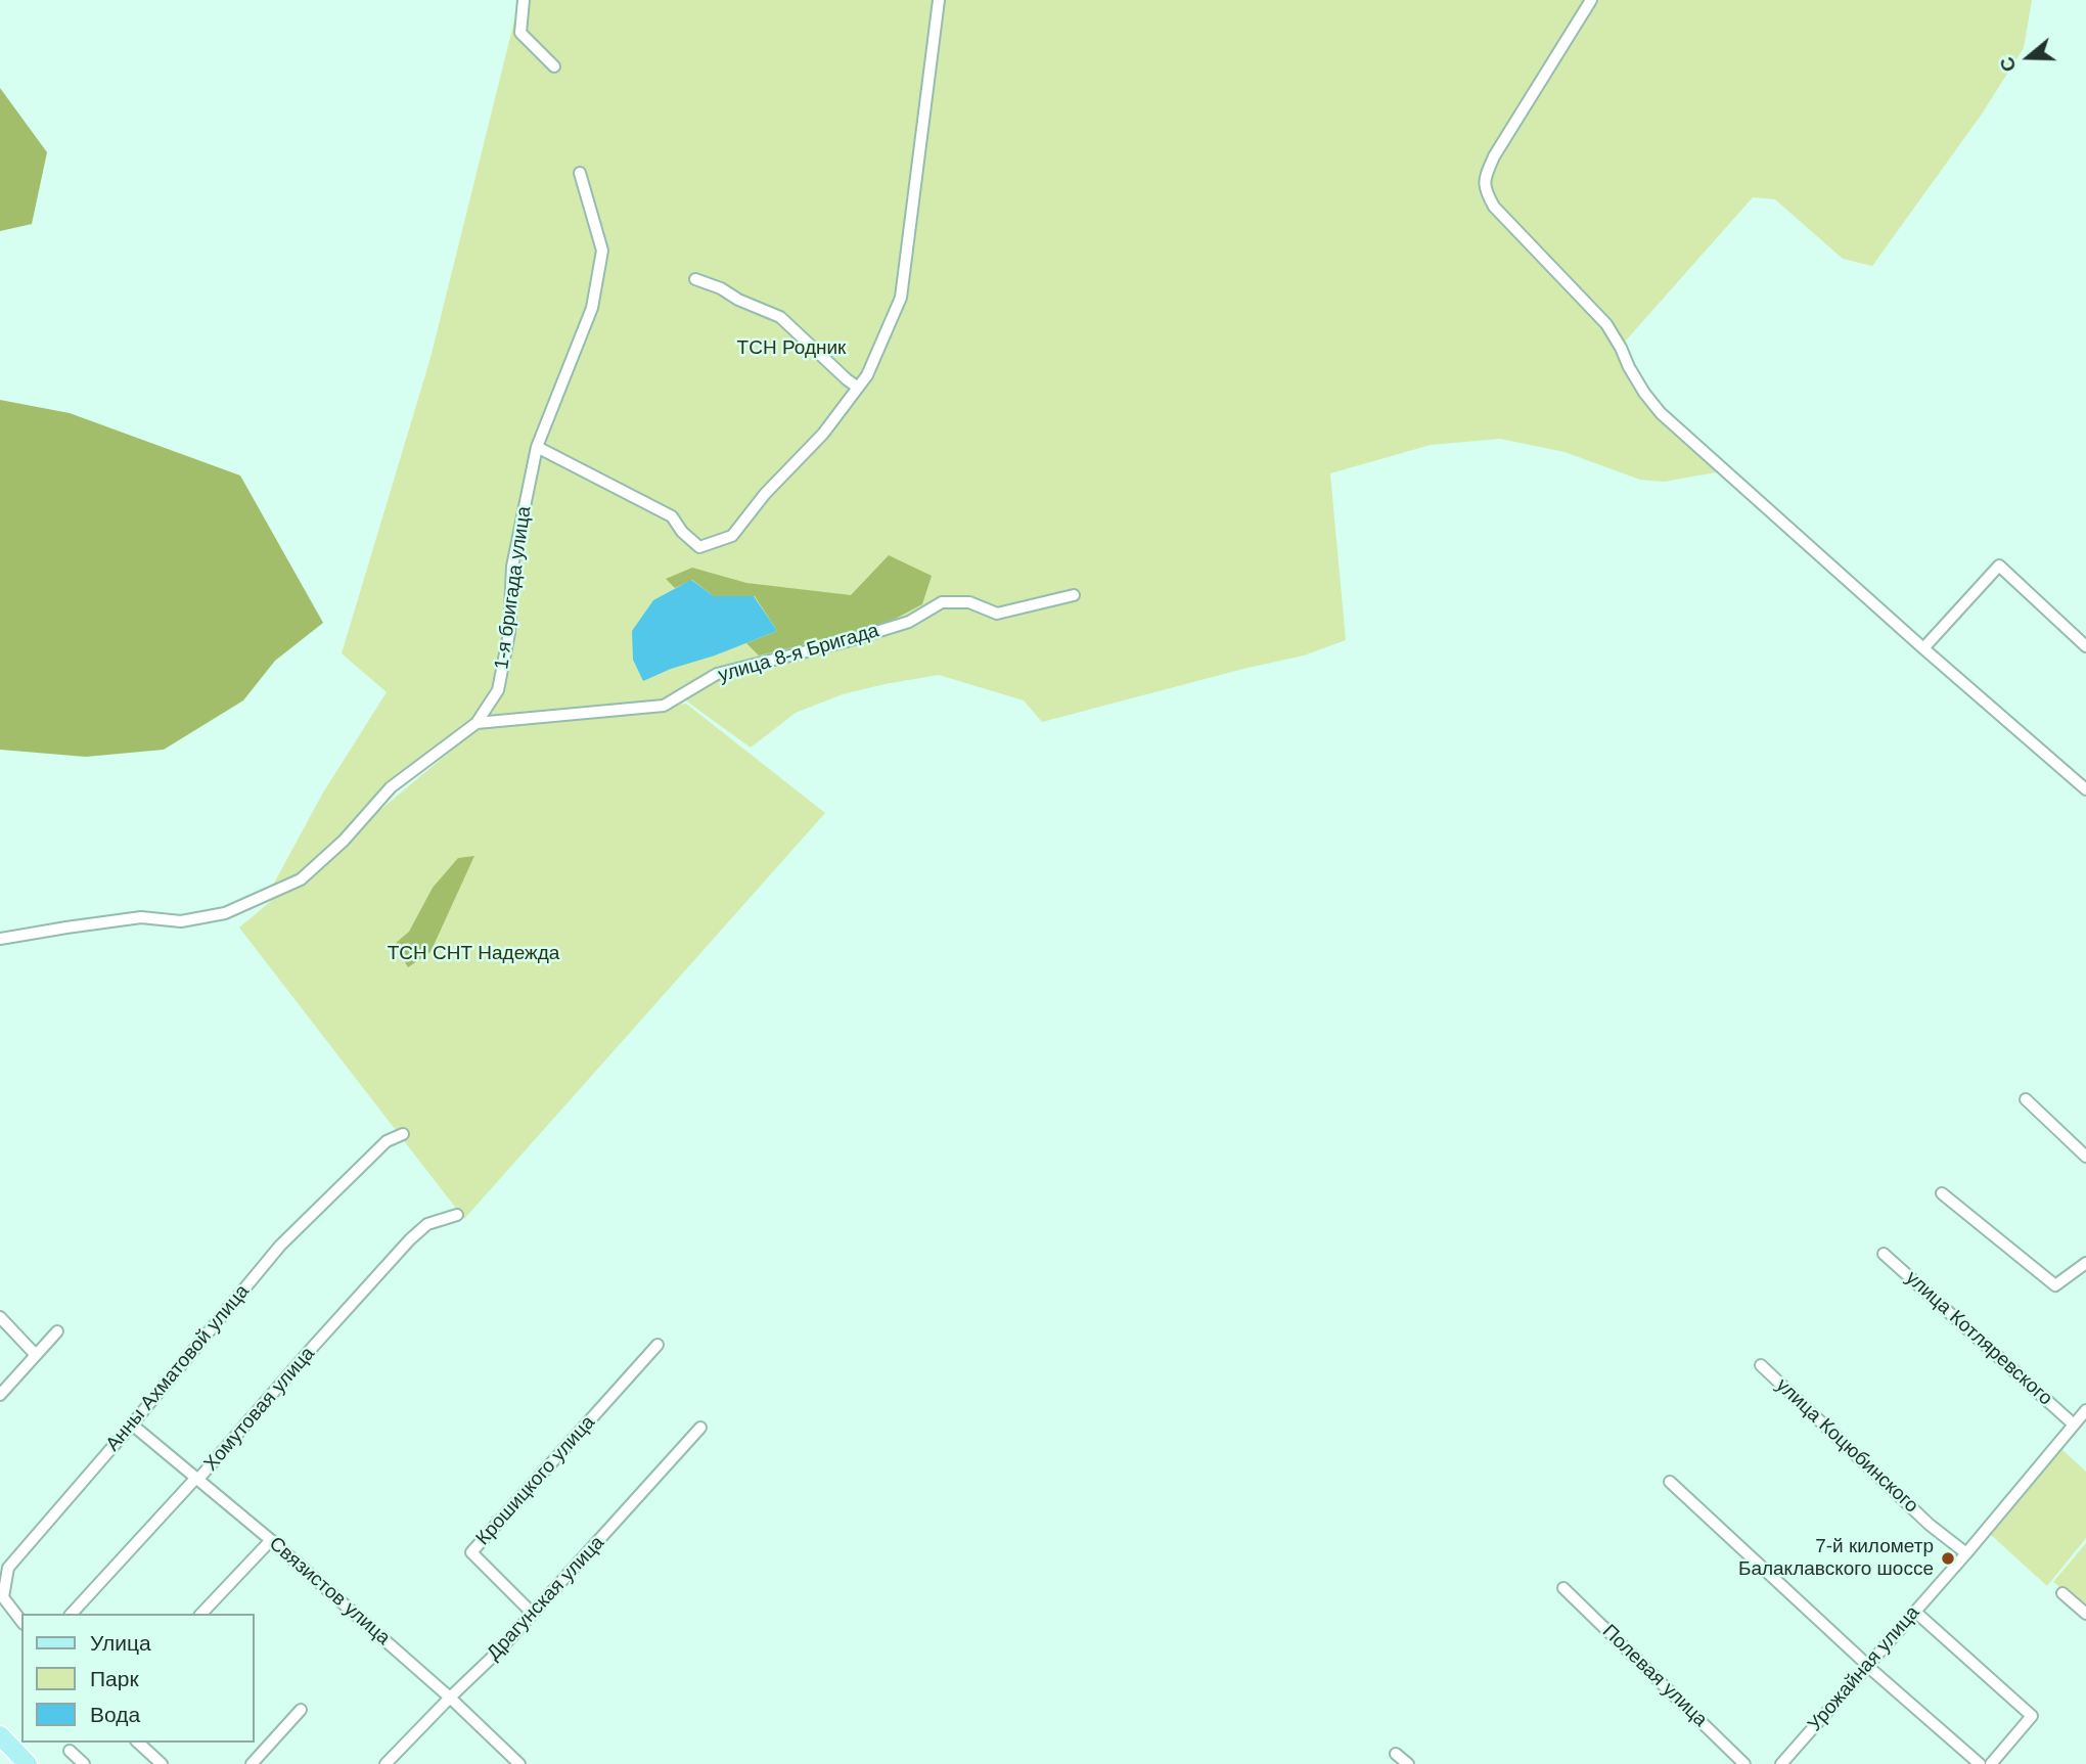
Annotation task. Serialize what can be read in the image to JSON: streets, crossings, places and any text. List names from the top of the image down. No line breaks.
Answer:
{"streets":{"street":["1-я бригада улица","улица 8-я Бригада","улица Котляревского","Анны Ахматовой улица","Хомутовая улица","улица Коцюбинского","Крошицкого улица","Связистов улица","Драгунская улица","Урожайная улица","Полевая улица"]},"crossings":[["1-я бригада улица","улица 8-я Бригада"],["улица Котляревского","Урожайная улица"],["Анны Ахматовой улица","Связистов улица"],["Хомутовая улица","Связистов улица"],["улица Коцюбинского","Урожайная улица"],["Крошицкого улица","Драгунская улица"],["Связистов улица","Драгунская улица"]],"parks":["ТСН Родник","ТСН СНТ Надежда"],"places":["7-й километр Балаклавского шоссе"],"legend":["Улица","Парк","Вода"],"north":"left"}
